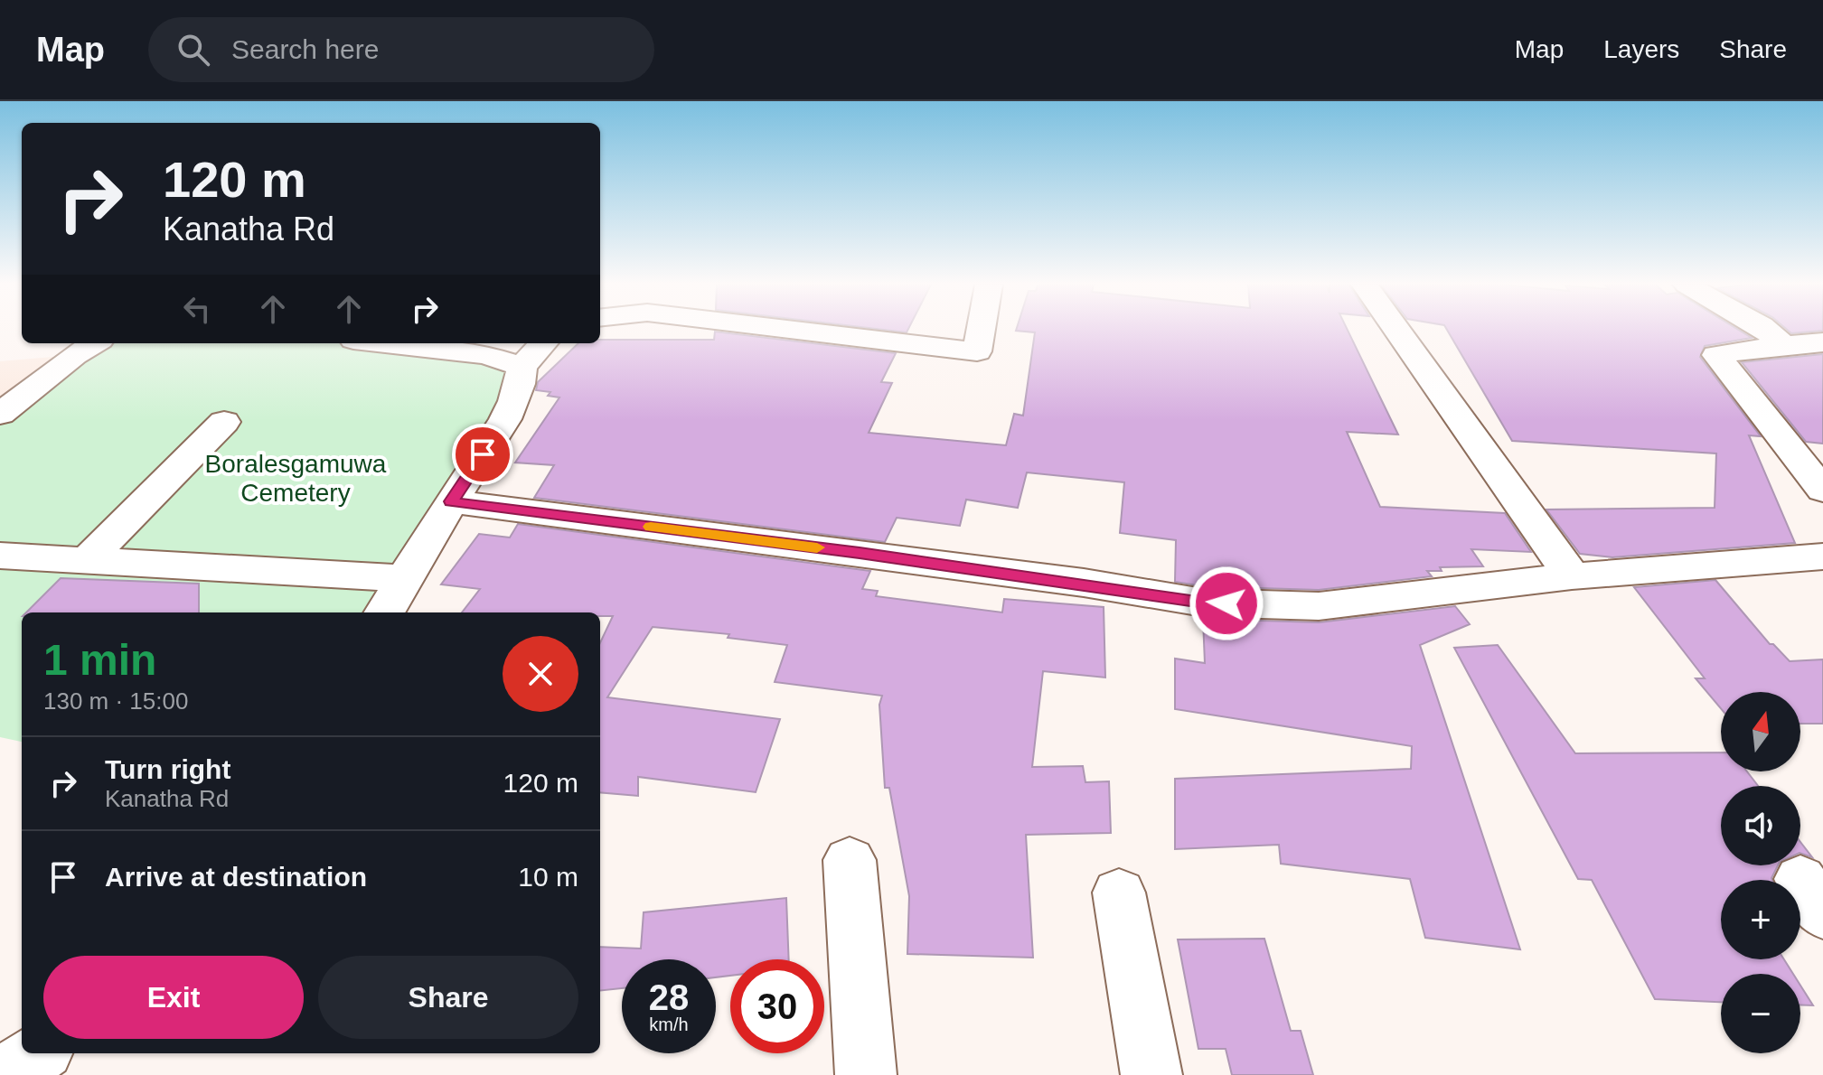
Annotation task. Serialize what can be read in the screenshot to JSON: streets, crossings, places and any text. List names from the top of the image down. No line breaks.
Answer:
{"parks":["Boralesgamuwa Cemetery"],"north":"top","page":{"header":"Map","search":"Search here","nav":["Map","Layers","Share"],"turn":["120 m","Kanatha Rd"],"heading":["1 min","130 m · 15:00"],"map_buttons":["+","−"],"list":[{"name":"Turn right","note":"Kanatha Rd","value":"120 m"},{"name":"Arrive at destination","value":"10 m"}],"buttons":["Exit","Share"],"speed":"28 km/h","limit":"30"}}
